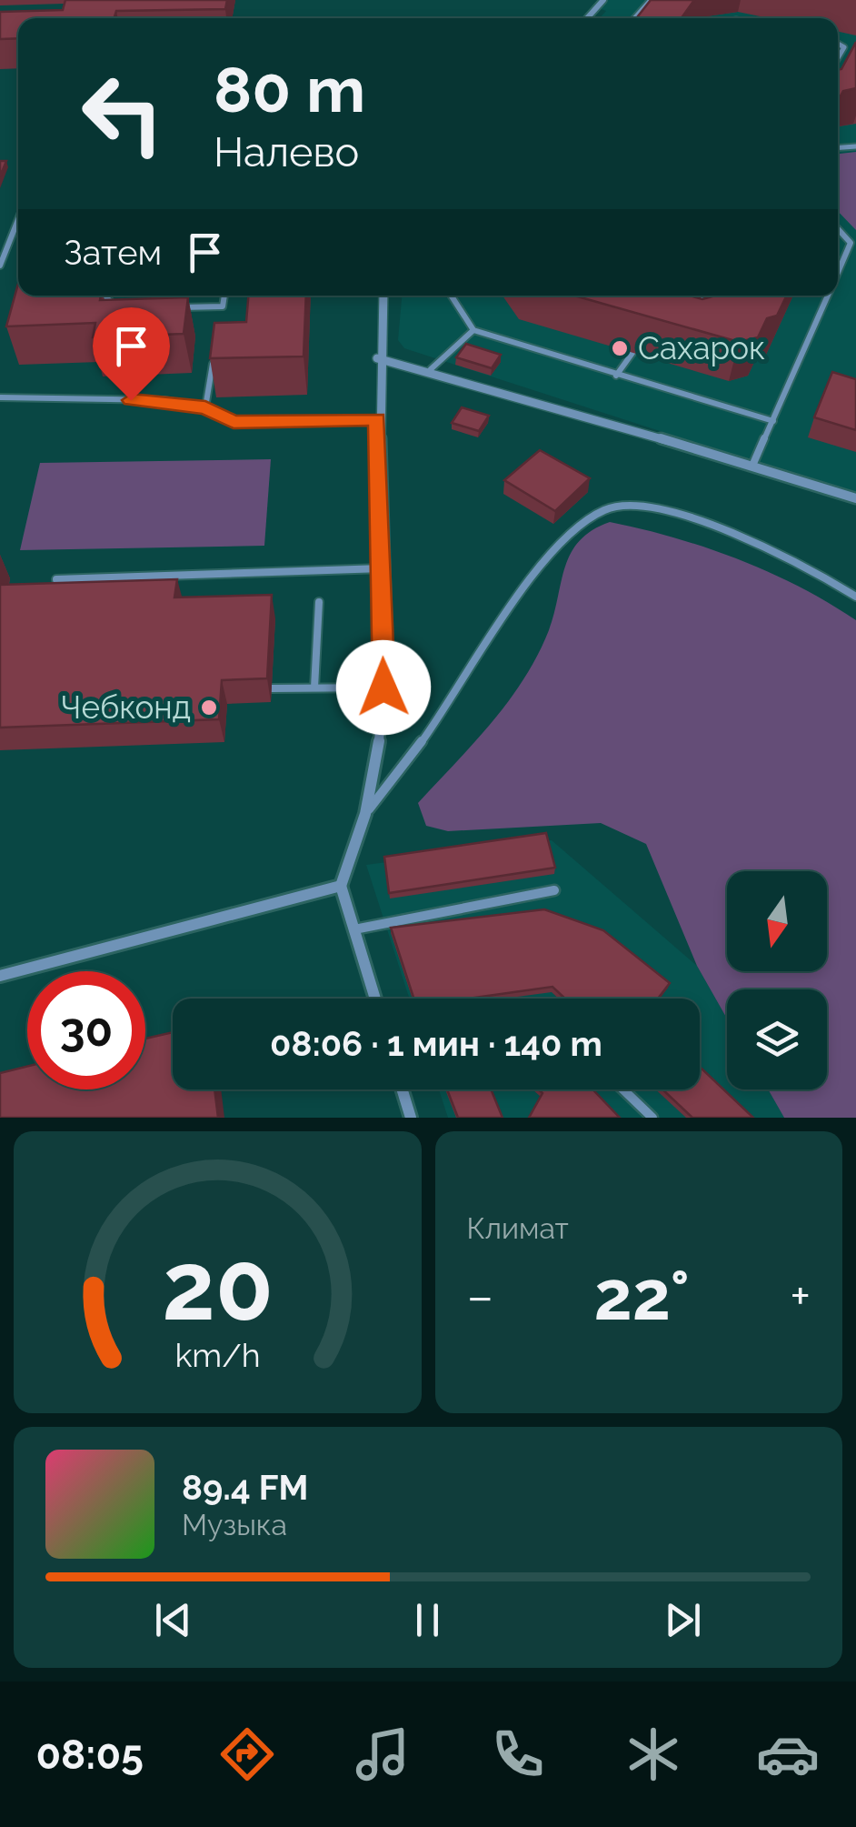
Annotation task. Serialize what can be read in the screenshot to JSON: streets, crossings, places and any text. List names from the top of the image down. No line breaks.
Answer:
{"places":["Сахарок","Чебконд"],"north":"bottom","page":{"turn":["80 m","Налево"],"then":"Затем","limit":"30","trip":"08:06 · 1 мин · 140 m","tile":"Климат","heat":["−","22°","+"],"song":["89.4 FM","Музыка"],"tabs":"08:05","gauge":["20","km/h"]}}
